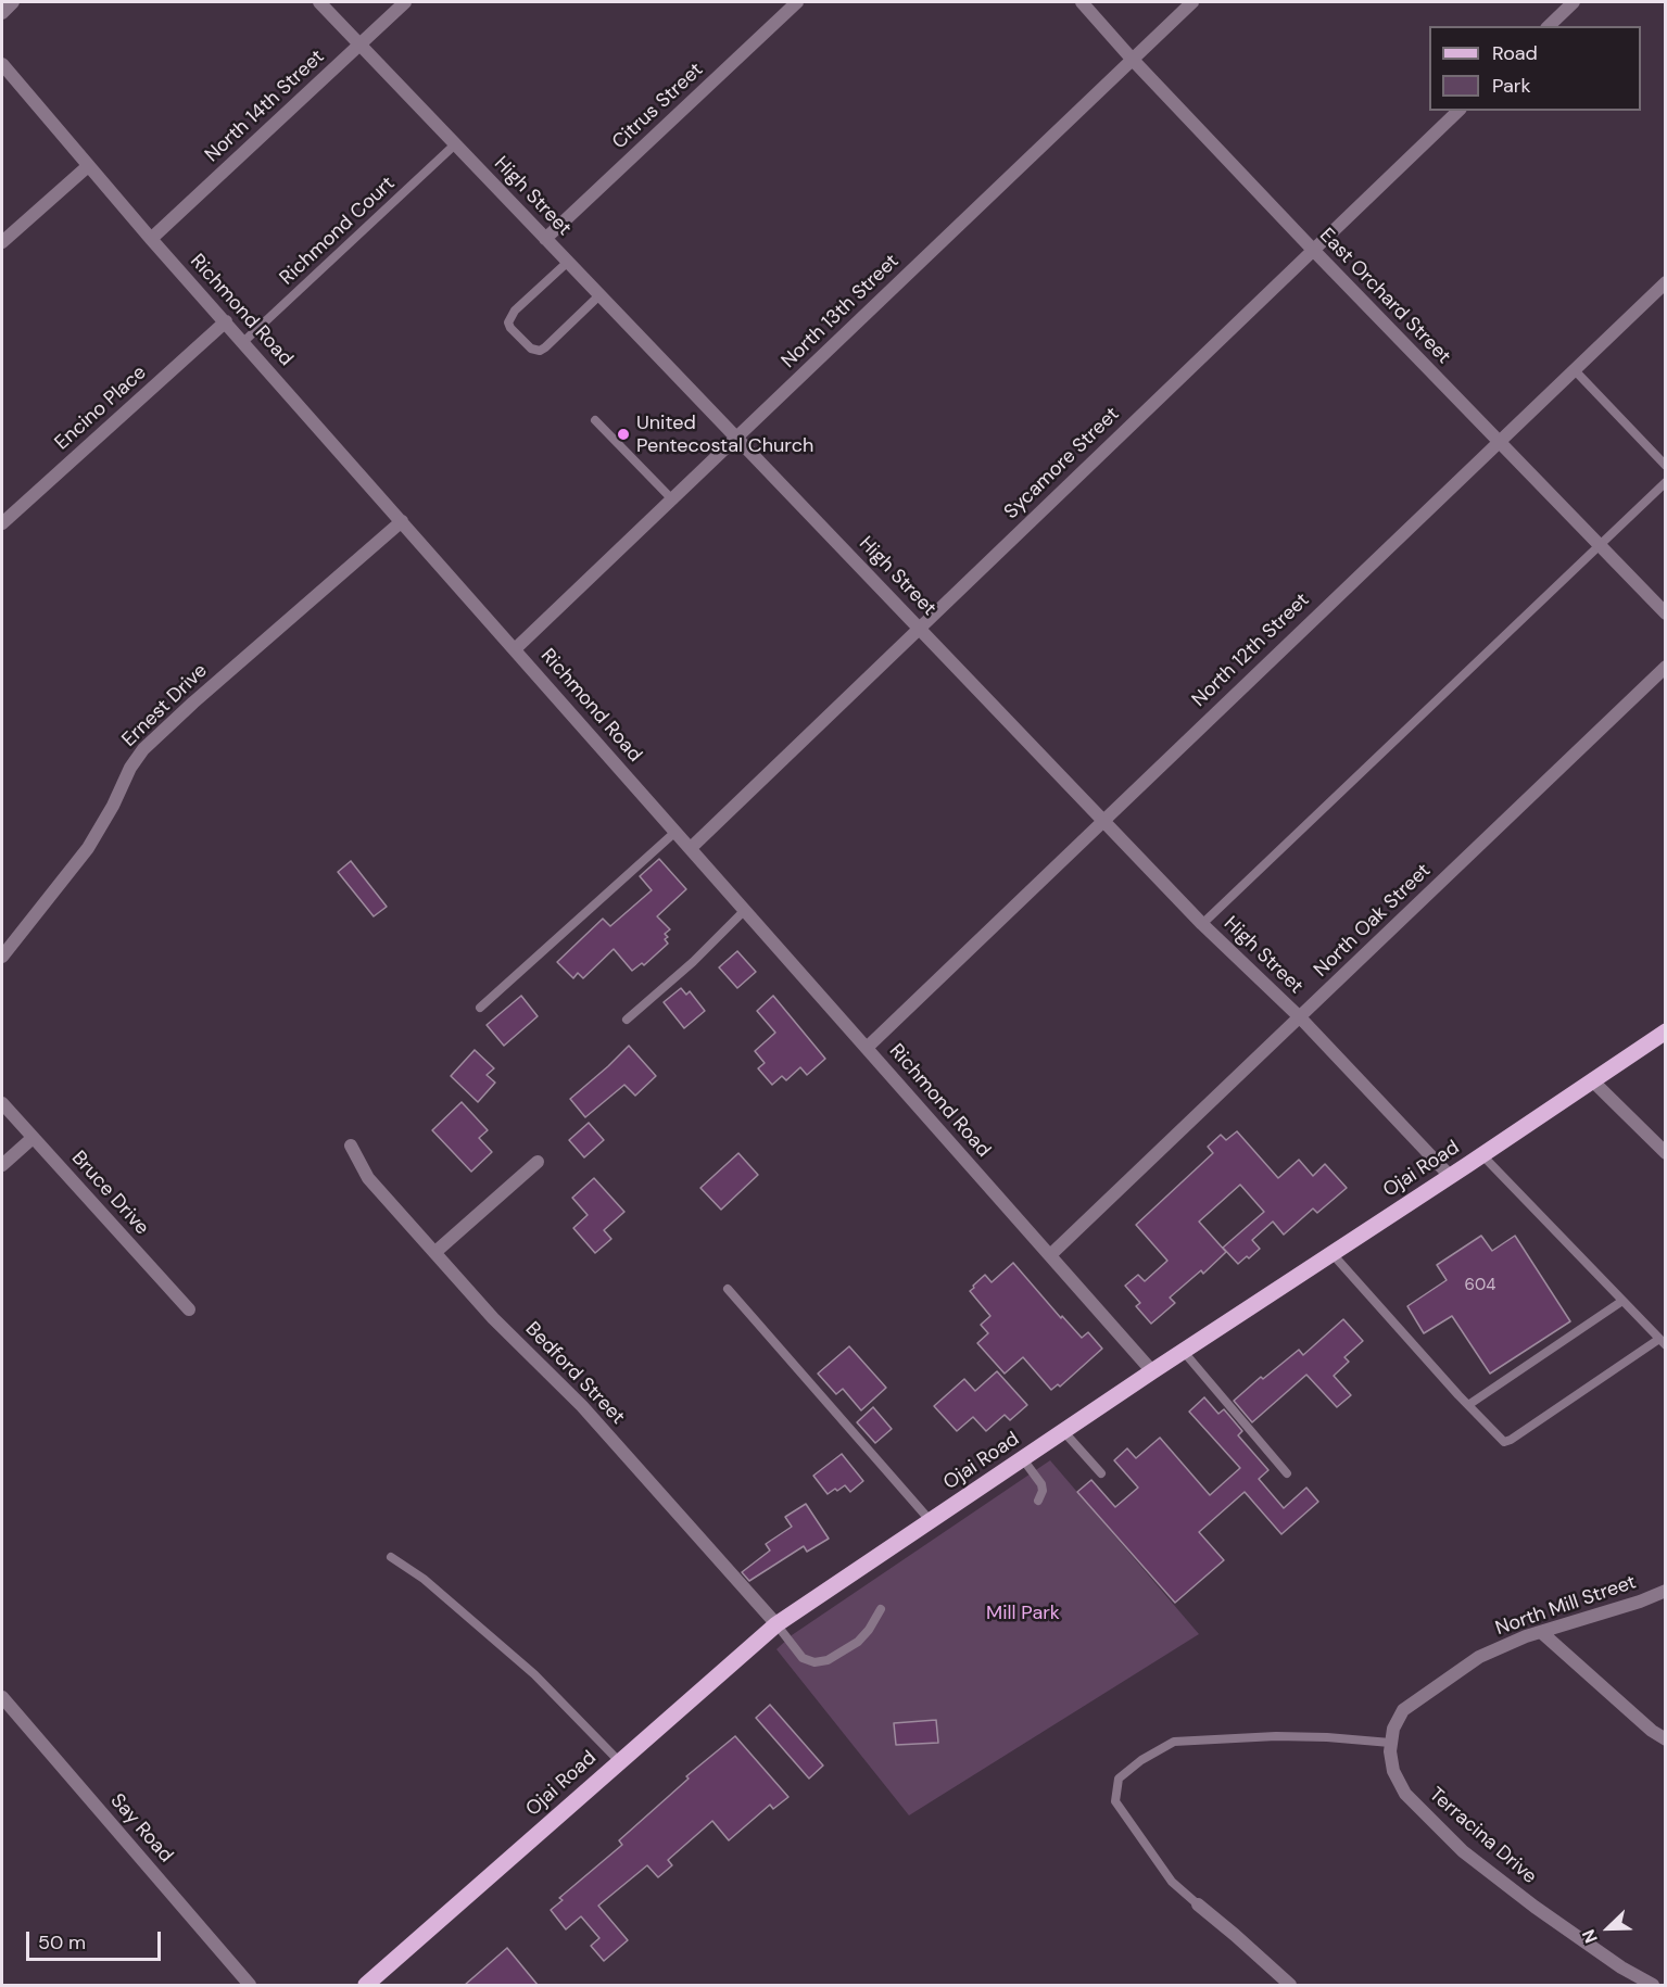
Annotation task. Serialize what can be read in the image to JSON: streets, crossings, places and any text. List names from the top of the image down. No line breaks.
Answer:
{"streets":{"main road":["Ojai Road"],"street":["North 14th Street","Citrus Street","High Street","East Orchard Street","Richmond Road","North 13th Street","Encino Place","Sycamore Street","North 12th Street","Ernest Drive","North Oak Street","Bruce Drive","Bedford Street","North Mill Street","Say Road","Terracina Drive"],"lane":["Richmond Court"]},"crossings":[["North 14th Street","High Street"],["North 14th Street","Richmond Road"],["Citrus Street","High Street"],["High Street","Richmond Court"],["High Street","North 13th Street"],["High Street","Sycamore Street"],["High Street","North 12th Street"],["High Street","North Oak Street"],["High Street","Ojai Road"],["Richmond Court","Richmond Road"],["East Orchard Street","North 13th Street"],["East Orchard Street","Sycamore Street"],["East Orchard Street","North 12th Street"],["Richmond Road","North 13th Street"],["Richmond Road","Encino Place"],["Richmond Road","Sycamore Street"],["Richmond Road","North 12th Street"],["Richmond Road","Ernest Drive"],["Richmond Road","North Oak Street"],["Richmond Road","Ojai Road"],["Ojai Road","Bedford Street"],["North Mill Street","Terracina Drive"]],"parks":["Mill Park"],"places":["United Pentecostal Church"],"house_numbers":["604"],"legend":["Road","Park"],"scale_bar":"50 m","north":"bottom left"}
